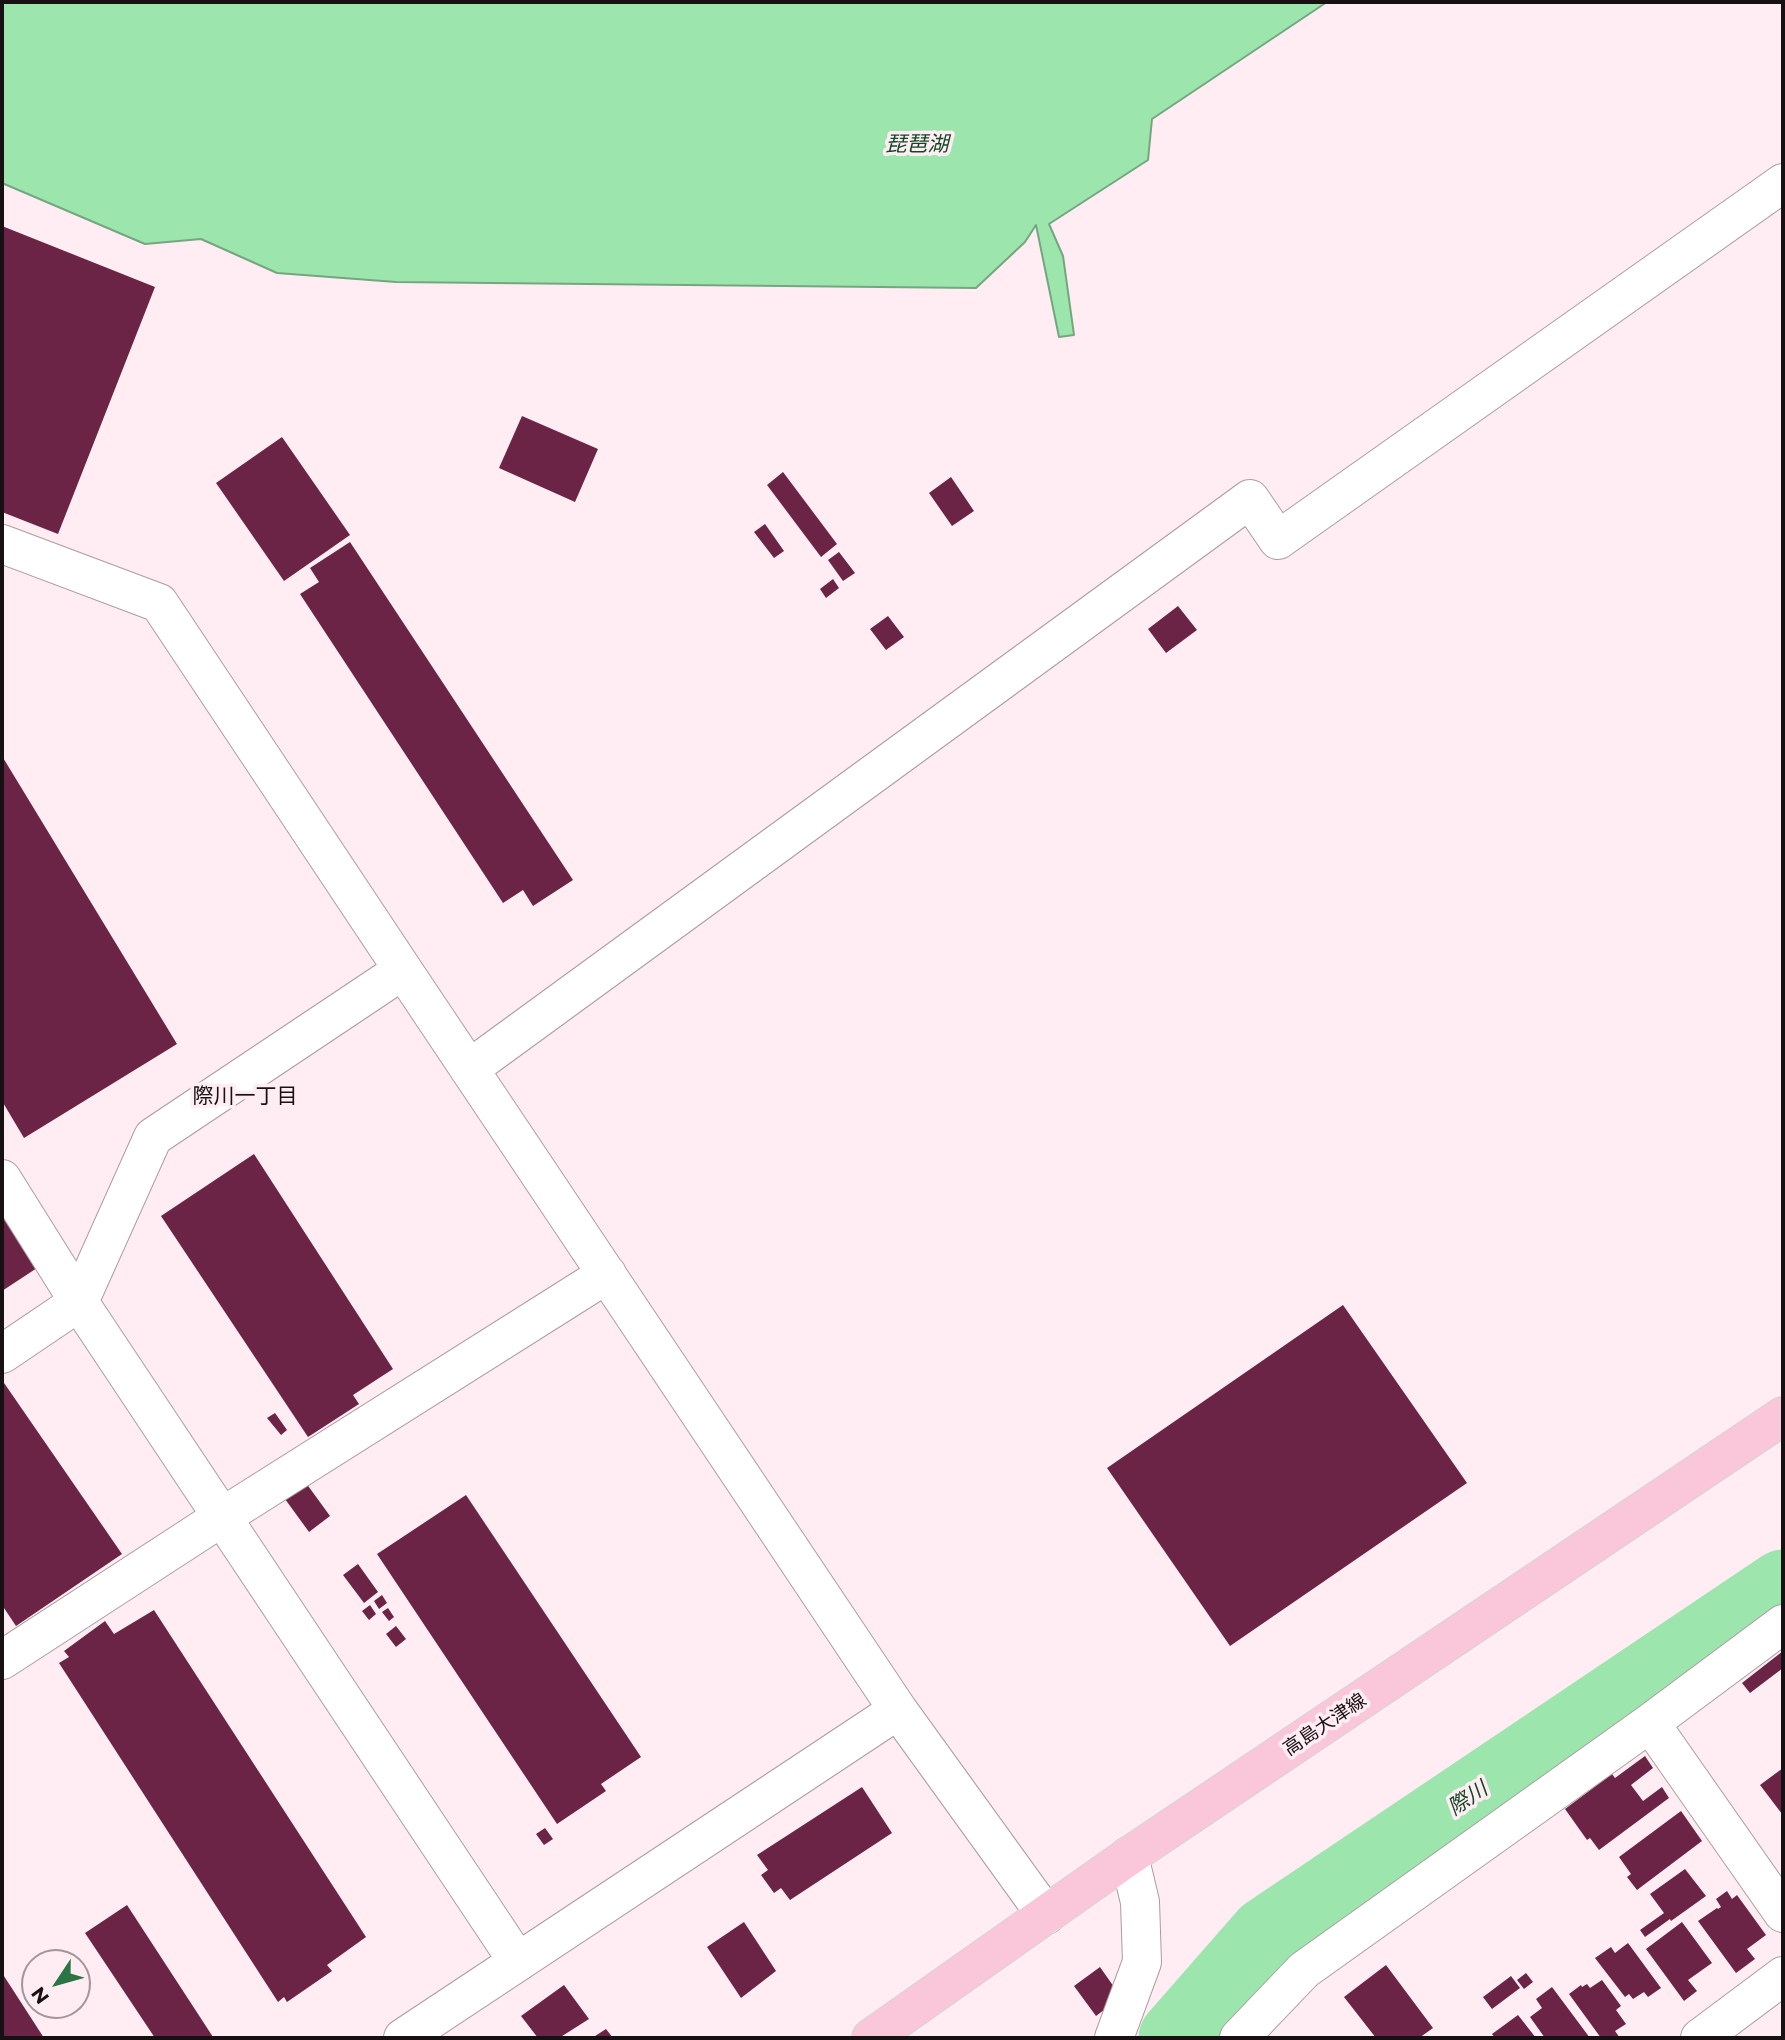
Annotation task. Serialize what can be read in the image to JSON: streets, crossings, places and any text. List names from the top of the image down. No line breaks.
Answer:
{"streets":{"main road":["高島大津線"]},"districts":["際川一丁目"],"water":["琵琶湖","際川"],"north":"bottom left"}
